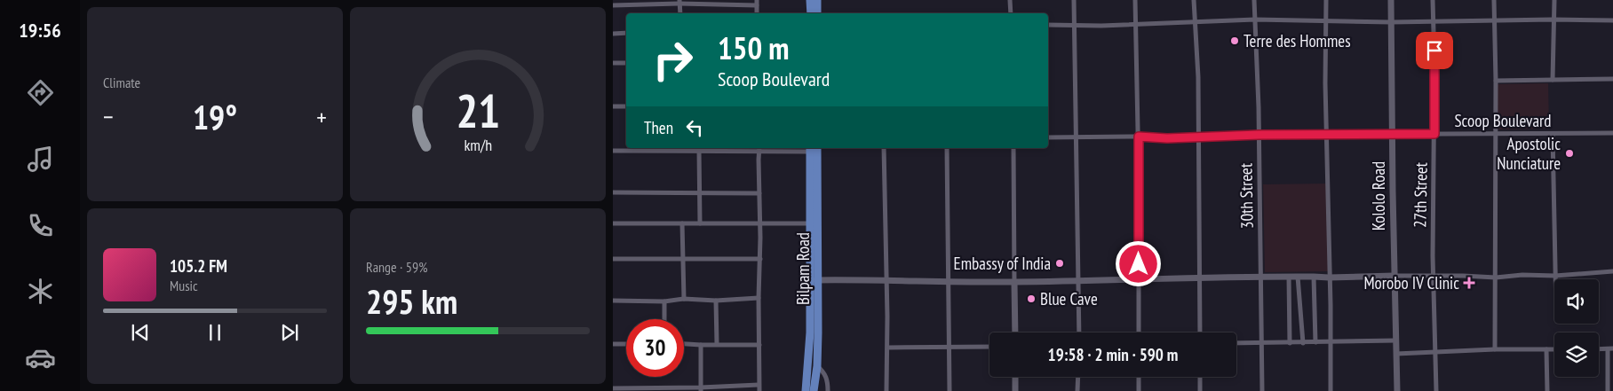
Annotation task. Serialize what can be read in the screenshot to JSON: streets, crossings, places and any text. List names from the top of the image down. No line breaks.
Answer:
{"streets":{"main road":["Bilpam Road"],"street":["Scoop Boulevard","27th Street","30th Street","Kololo Road"]},"crossings":[["Scoop Boulevard","27th Street"],["Scoop Boulevard","30th Street"],["Scoop Boulevard","Kololo Road"]],"places":{"other":["Terre des Hommes","Apostolic Nunciature","Embassy of India","Blue Cave"],"health":["Morobo IV Clinic"]},"page":{"tabs":"19:56","tile":["Climate",["Range · 59%","295 km"]],"turn":["150 m","Scoop Boulevard"],"heat":["−","19°","+"],"then":"Then","song":["105.2 FM","Music"],"limit":"30","trip":"19:58 · 2 min · 590 m","gauge":["21","km/h"]}}
